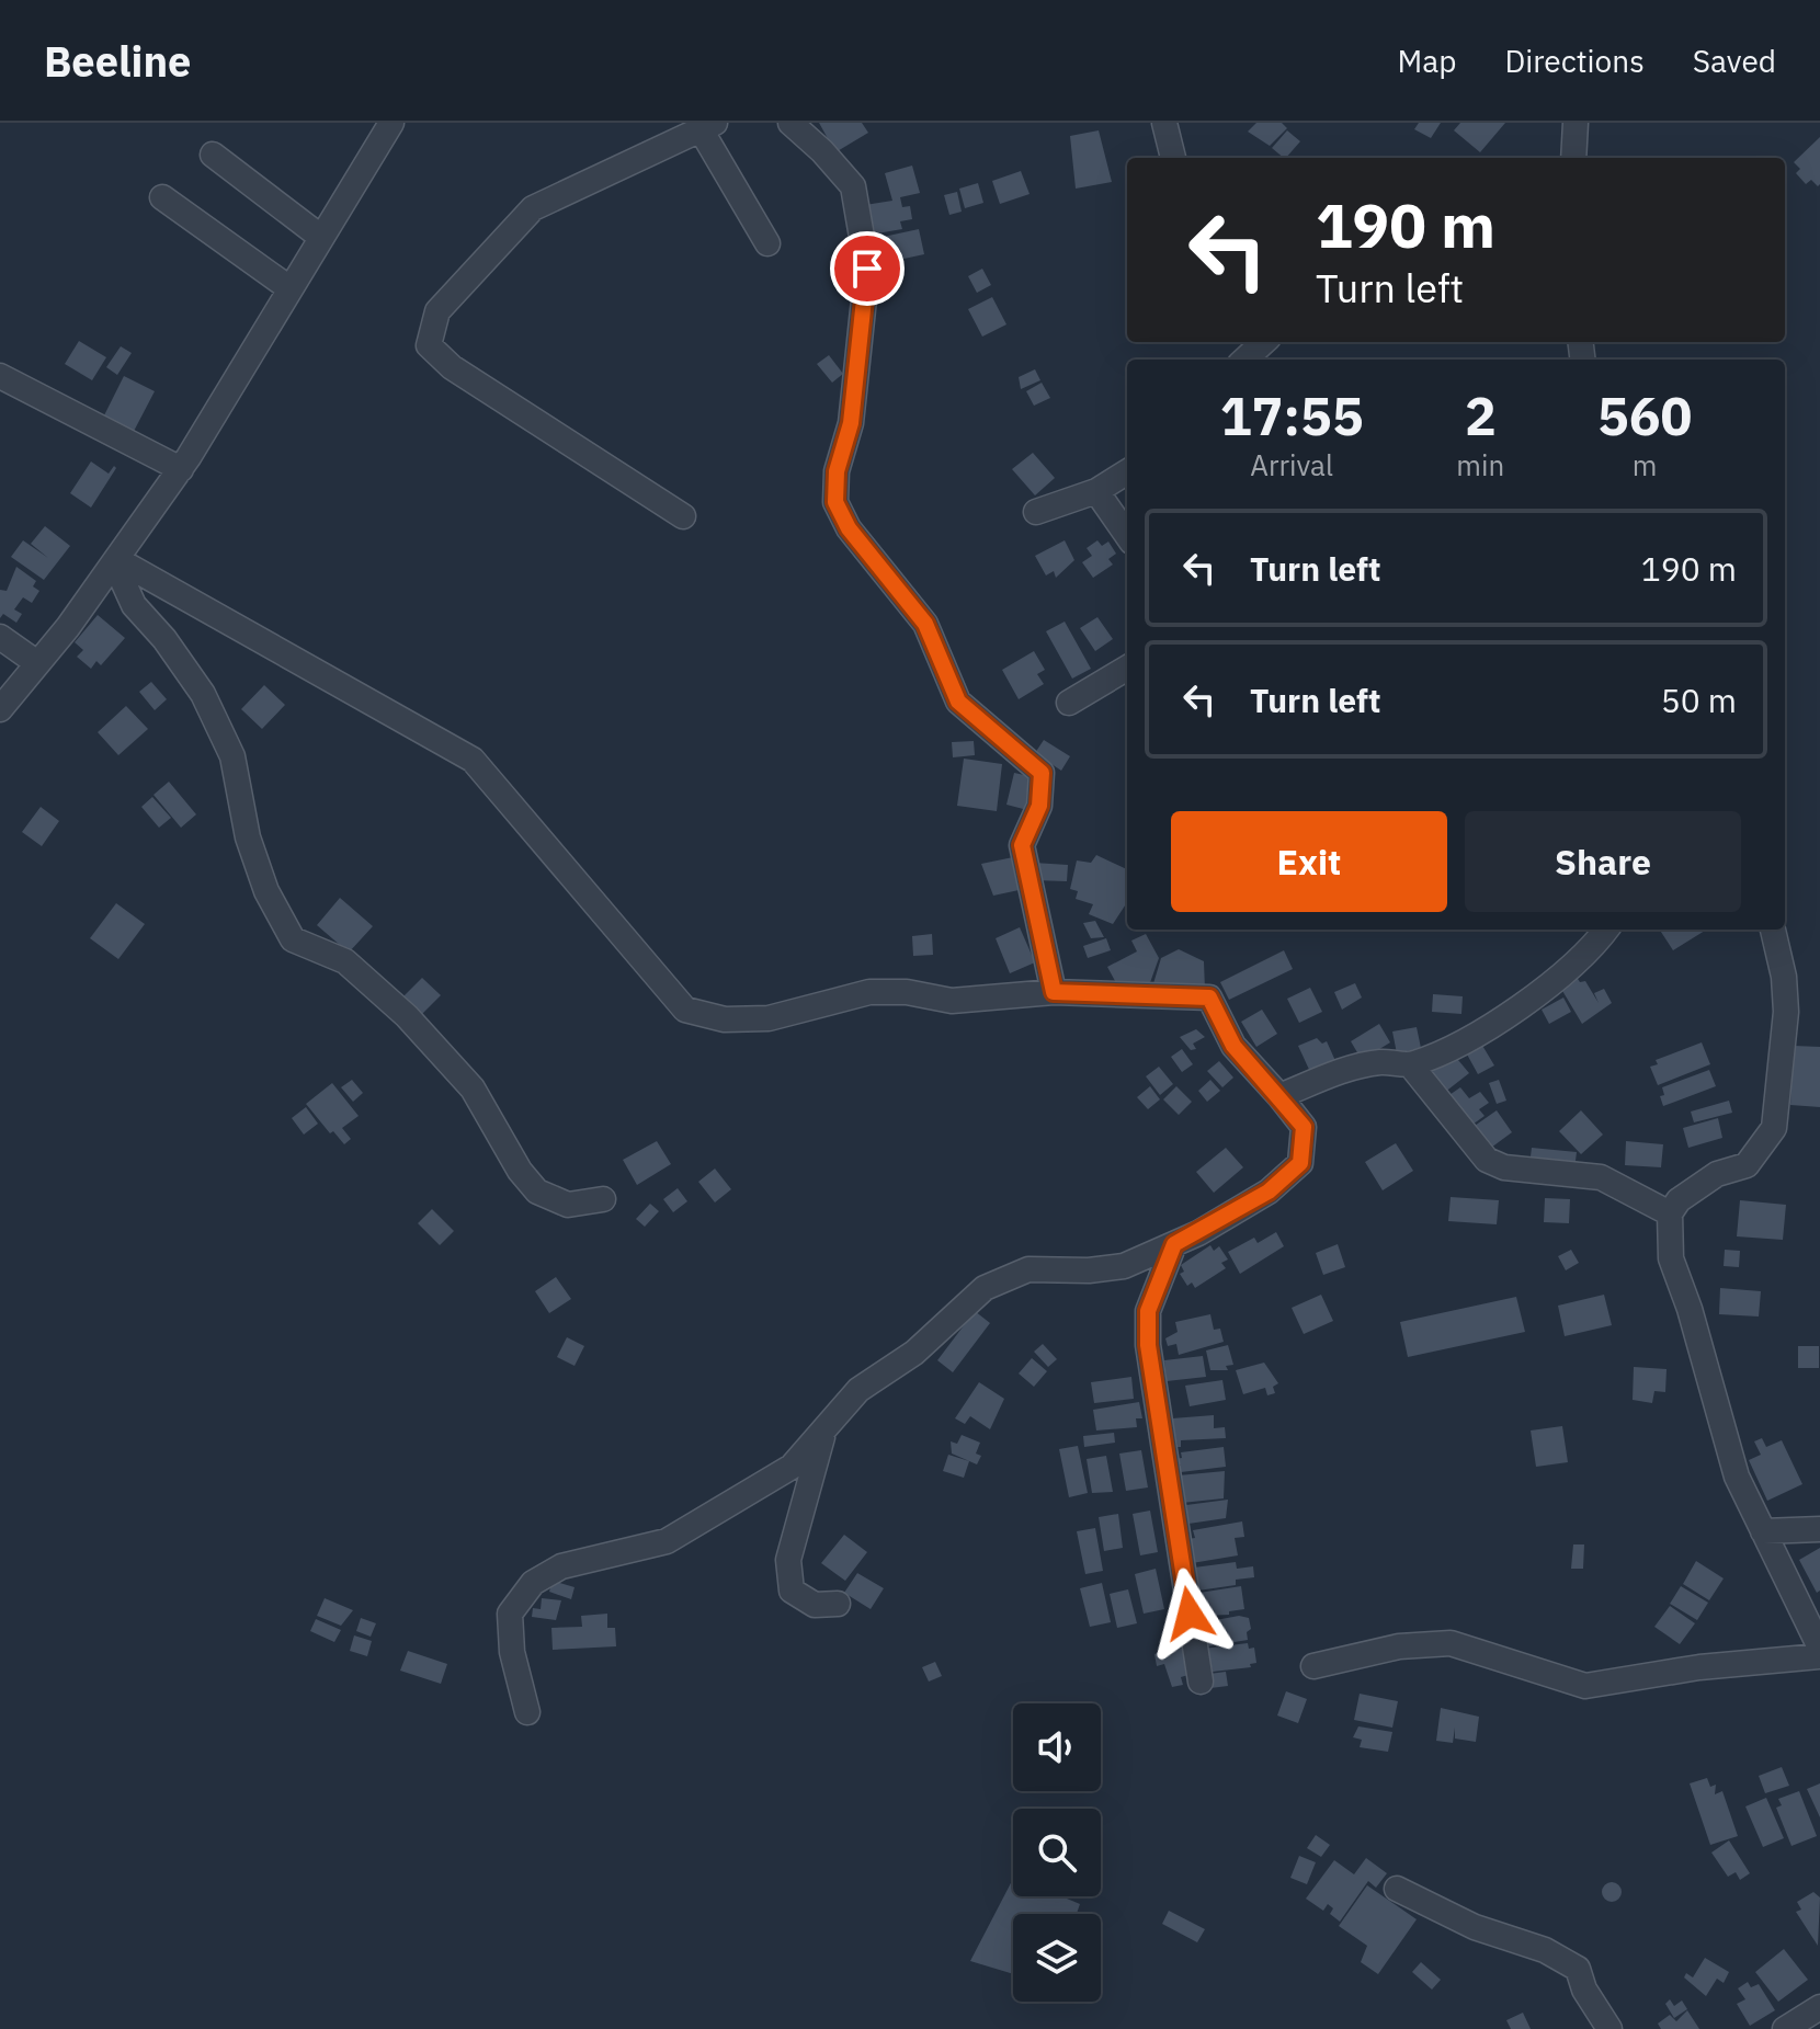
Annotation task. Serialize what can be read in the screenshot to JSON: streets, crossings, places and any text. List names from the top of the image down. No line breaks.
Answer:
{"page":{"header":"Beeline","nav":["Map","Directions","Saved"],"turn":["190 m","Turn left"],"eta":["17:55","Arrival","2","min","560","m"],"list":[{"name":"Turn left","value":"190 m"},{"name":"Turn left","value":"50 m"}],"buttons":["Exit","Share"]}}
